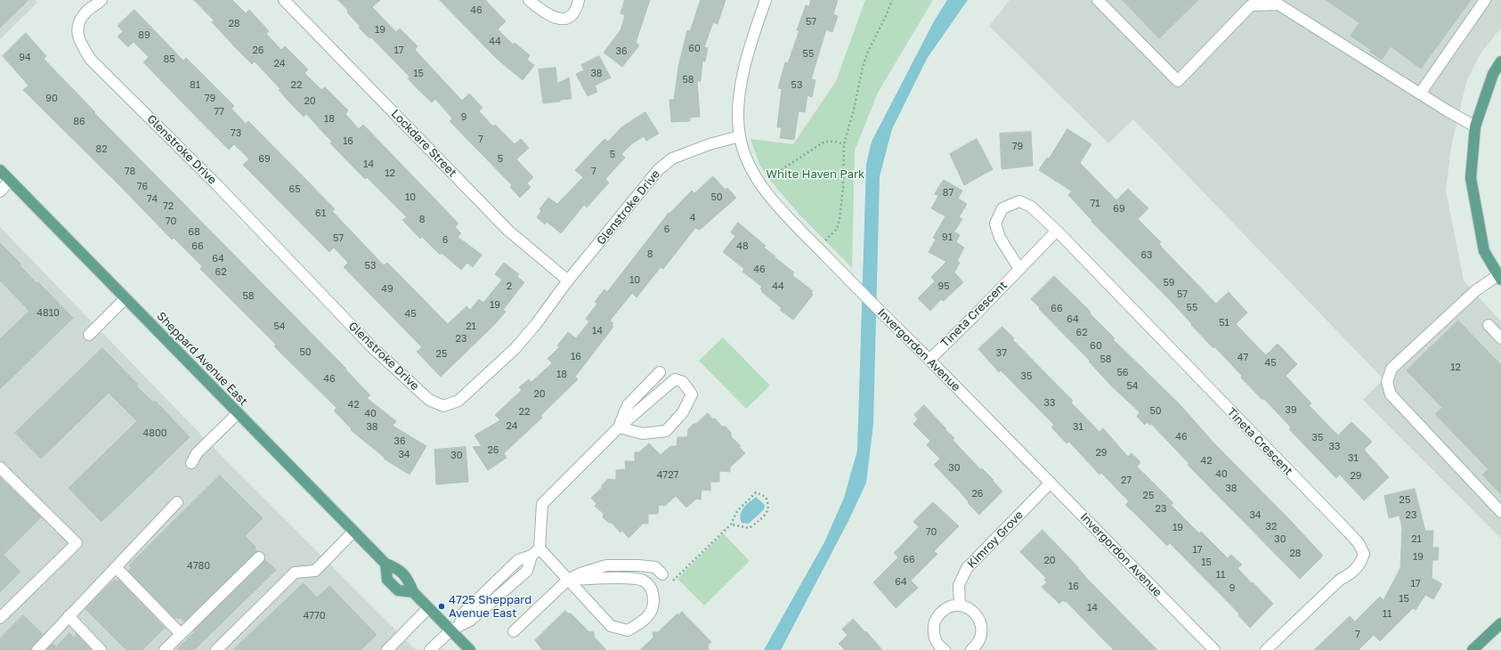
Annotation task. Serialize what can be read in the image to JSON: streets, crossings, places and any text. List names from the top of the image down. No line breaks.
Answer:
{"streets":{"main road":["Sheppard Avenue East"],"street":["Lockdare Street","Glenstroke Drive","Tineta Crescent","Invergordon Avenue","Kimroy Grove"]},"crossings":[["Lockdare Street","Glenstroke Drive"],["Glenstroke Drive","Invergordon Avenue"],["Tineta Crescent","Invergordon Avenue"],["Invergordon Avenue","Kimroy Grove"]],"parks":["White Haven Park"],"places":["4725 Sheppard Avenue East"],"house_numbers":["46","57","28","19","89","44","60","26","17","36","55","94","85","24","15","38","58","81","22","53","90","79","20","77","9","18","86","73","7","16","79","82","5","69","5","14","78","7","12","76","65","87","10","50","74","71","72","69","61","4","8","70","6","68","91","57","6","66","48","8","63","64","53","46","62","10","59","2","44","95","49","57","58","19","55","66","4810","45","64","51","54","21","14","62","23","60","50","37","25","16","47","58","45","12","56","18","35","46","54","20","33","42","39","50","22","40","24","38","31","4800","46","35","36","33","26","29","34","30","31","42","30","40","4727","29","27","38","26","25","25","23","34","23","32","19","70","30","21","17","28","19","66","20","15","4780","11","64","17","16","9","15","14","11","4770","7"]}
